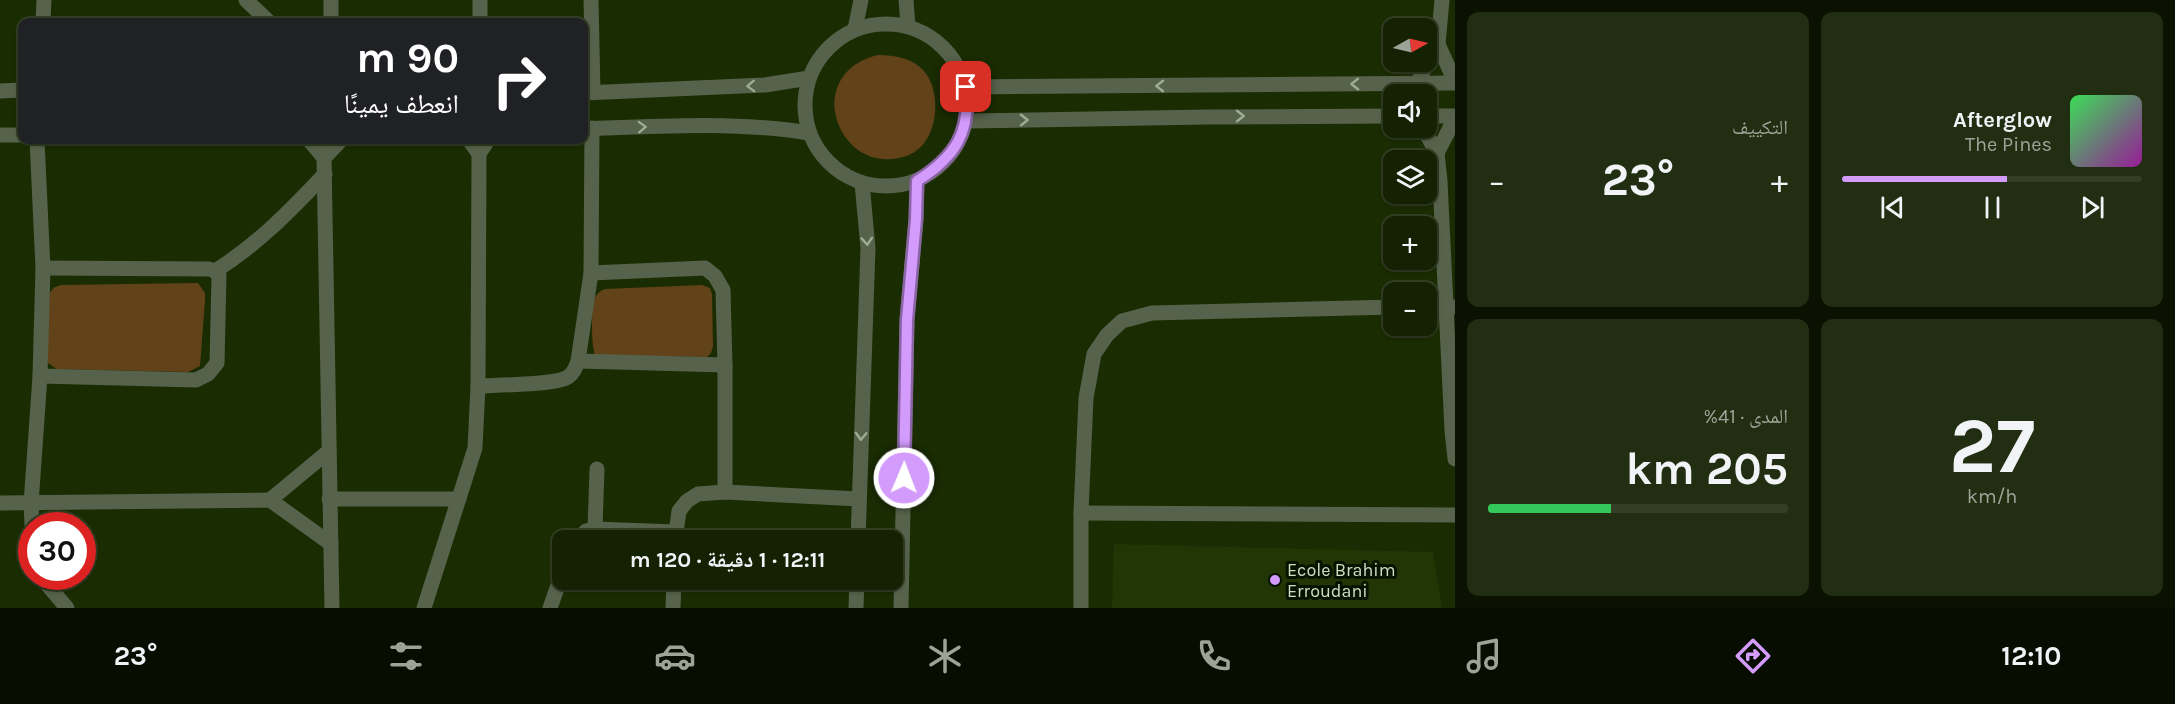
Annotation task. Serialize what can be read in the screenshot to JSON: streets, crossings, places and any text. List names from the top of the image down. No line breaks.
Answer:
{"places":["Ecole Brahim Erroudani"],"north":"right","page":{"tile":["التكييف",["27","km/h"],["المدى · 41%","205 km"]],"map_buttons":["+","−"],"turn":["90 m","انعطف يمينًا"],"song":["Afterglow","The Pines"],"heat":["−","23°","+"],"limit":"30","trip":"12:11 · 1 دقيقة · 120 m","tabs":["12:10","23°"]}}
